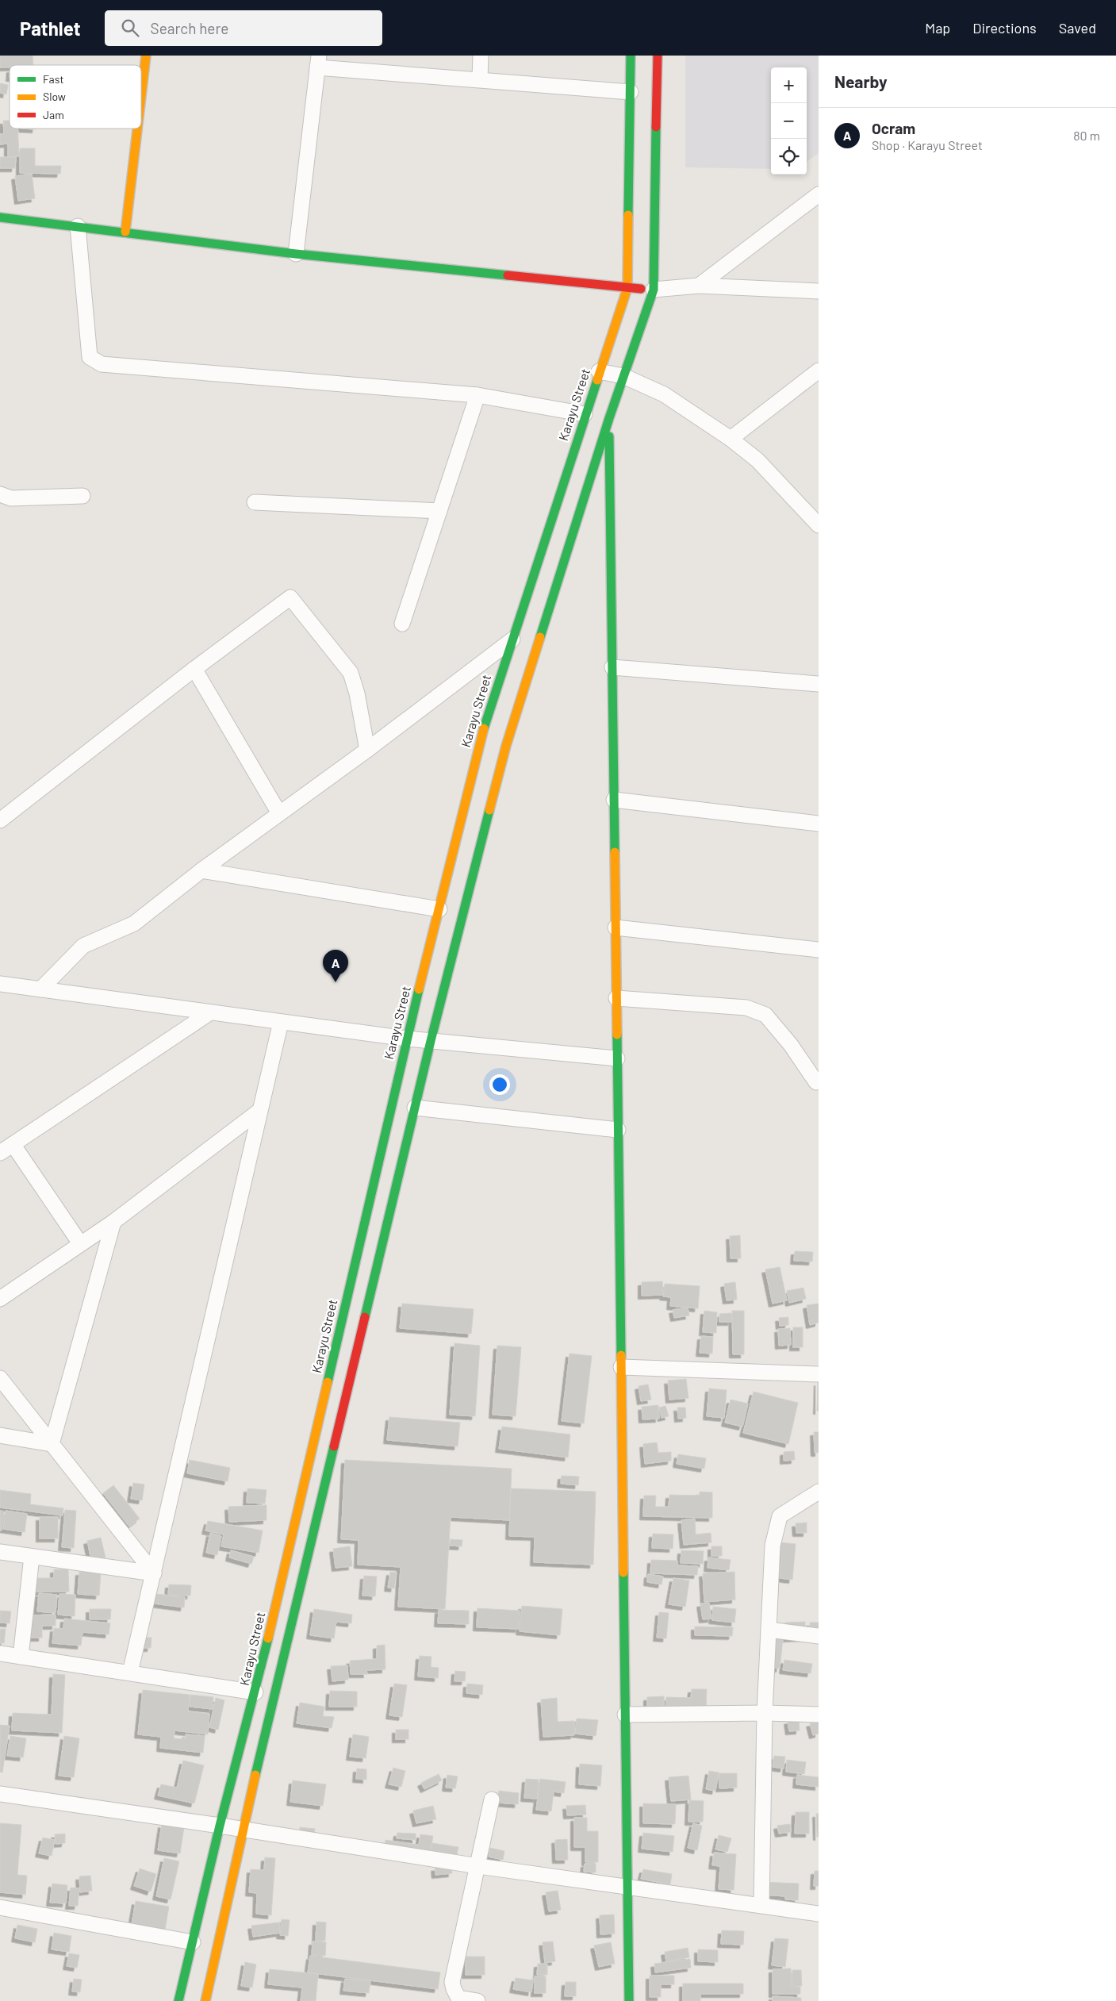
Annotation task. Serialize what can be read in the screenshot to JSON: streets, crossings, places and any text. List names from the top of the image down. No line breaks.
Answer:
{"streets":{"main road":["Karayu Street"]},"legend":["Fast","Slow","Jam"],"page":{"header":"Pathlet","search":"Search here","nav":["Map","Directions","Saved"],"heading":"Nearby","map_buttons":["+","−"],"list":[{"mark":"A","name":"Ocram","note":"Shop · Karayu Street","value":"80 m"}],"pins":"A"}}
